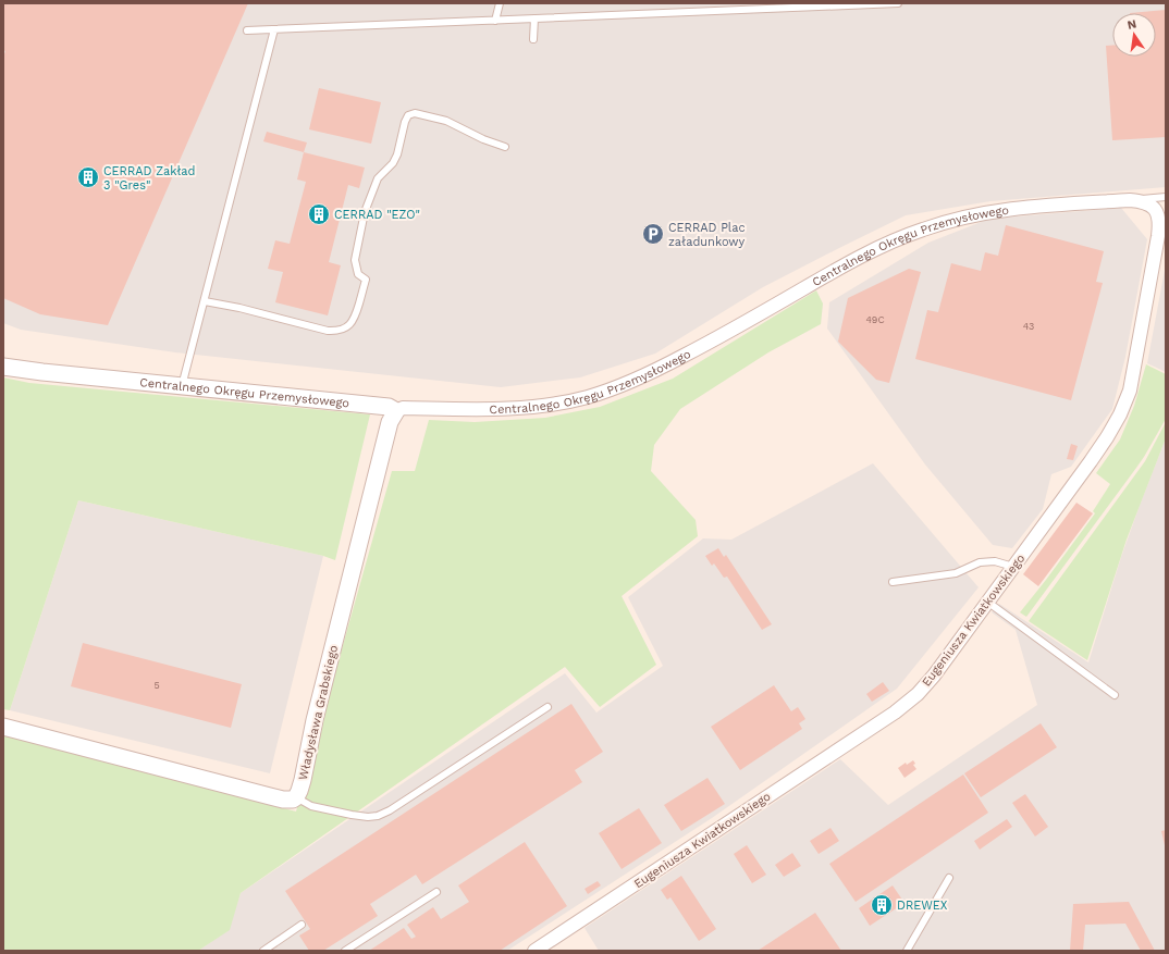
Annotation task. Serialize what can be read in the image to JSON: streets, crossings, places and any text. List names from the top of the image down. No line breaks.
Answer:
{"streets":{"street":["Centralnego Okręgu Przemysłowego","Eugeniusza Kwiatkowskiego","Władysława Grabskiego"]},"crossings":[["Centralnego Okręgu Przemysłowego","Eugeniusza Kwiatkowskiego"],["Centralnego Okręgu Przemysłowego","Władysława Grabskiego"]],"places":{"building":["CERRAD Zakład 3 \"Gres\"","CERRAD \"EZO\"","DREWEX"],"parking":["CERRAD Plac załadunkowy"]},"house_numbers":["49C","43","5"],"north":"top"}
